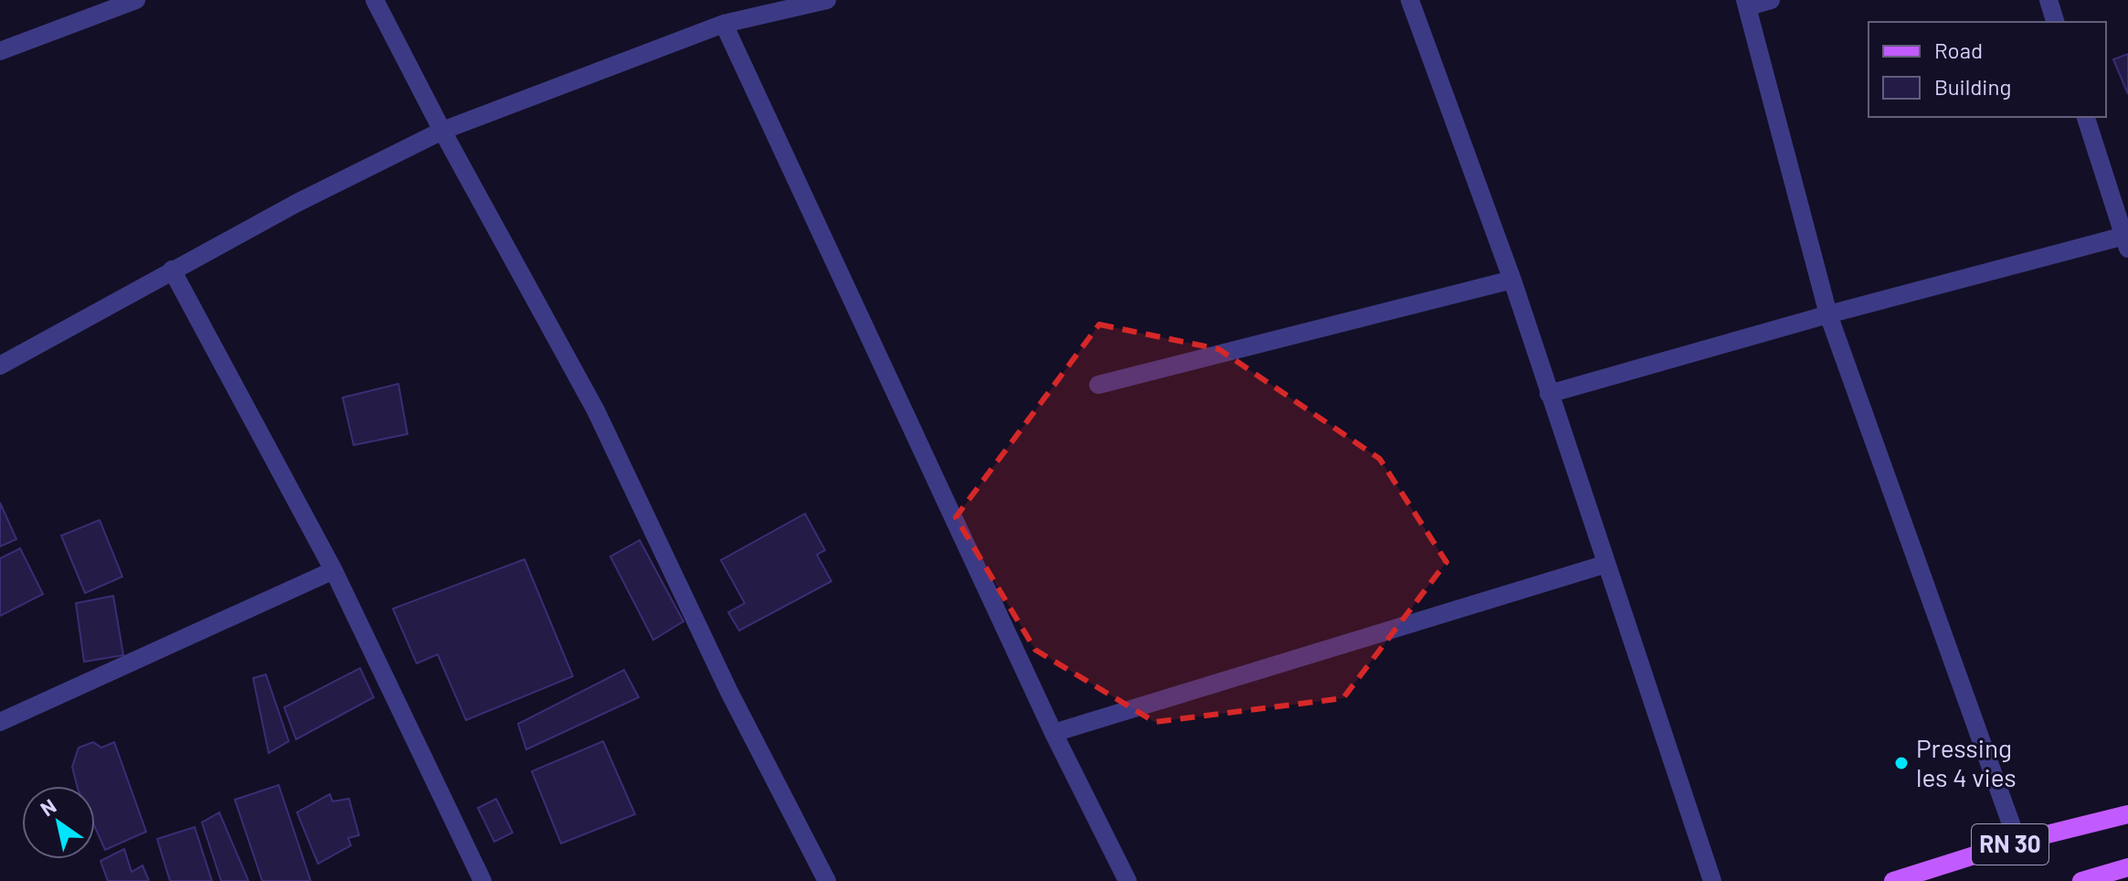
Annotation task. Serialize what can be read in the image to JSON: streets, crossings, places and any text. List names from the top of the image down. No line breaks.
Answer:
{"streets":{"main road":["RN 30"]},"places":["Pressing les 4 vies"],"legend":["Road","Building"],"north":"top left"}
